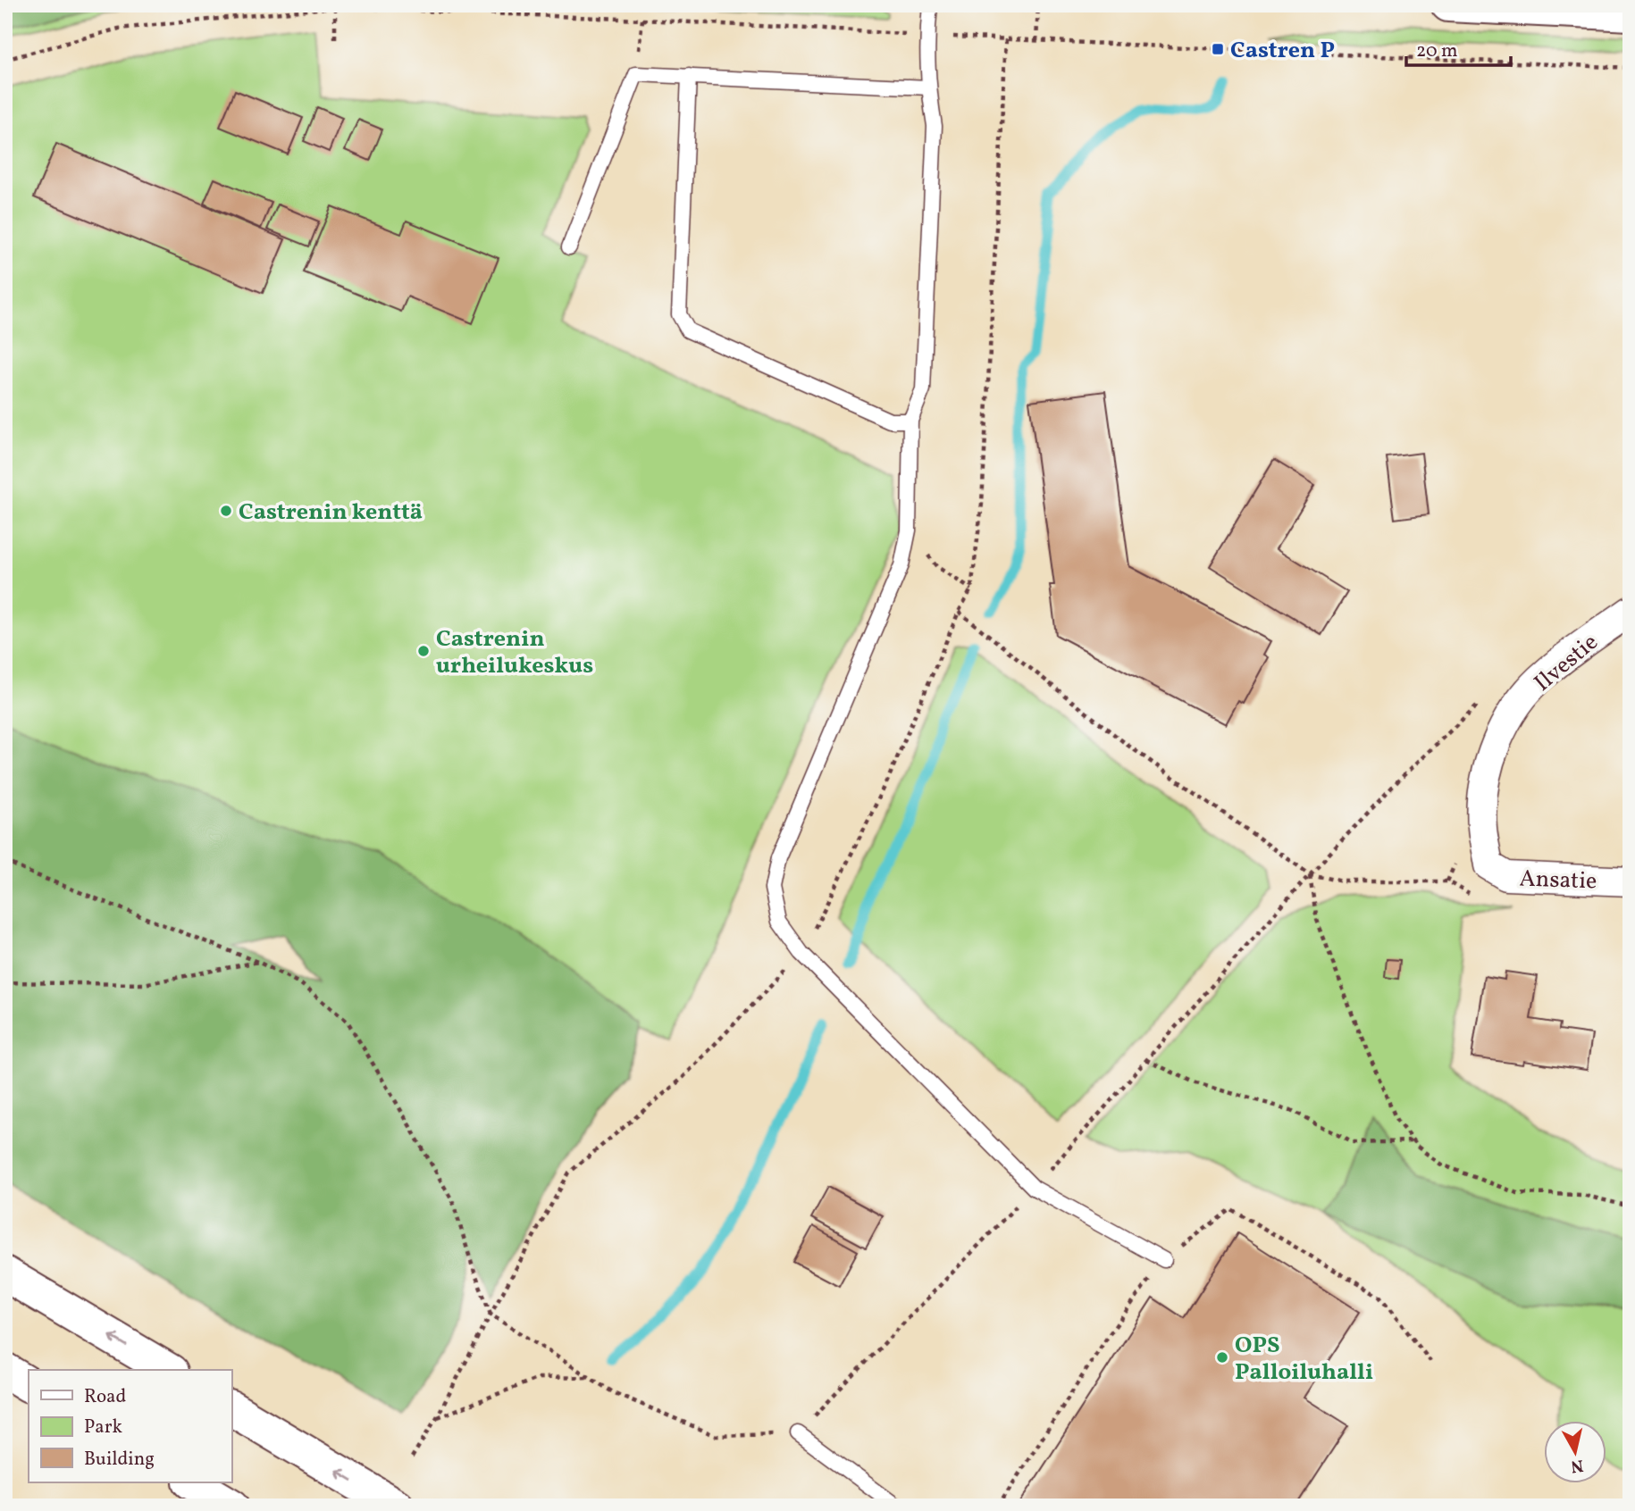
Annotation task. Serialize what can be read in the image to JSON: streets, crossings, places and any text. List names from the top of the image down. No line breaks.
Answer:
{"streets":{"street":["Ilvestie","Ansatie"]},"crossings":[["Ilvestie","Ansatie"]],"places":{"transit":["Castren P"],"other":["Castrenin kenttä","Castrenin urheilukeskus","OPS Palloiluhalli"]},"legend":["Road","Park","Building"],"scale_bar":"20 m","north":"bottom"}
